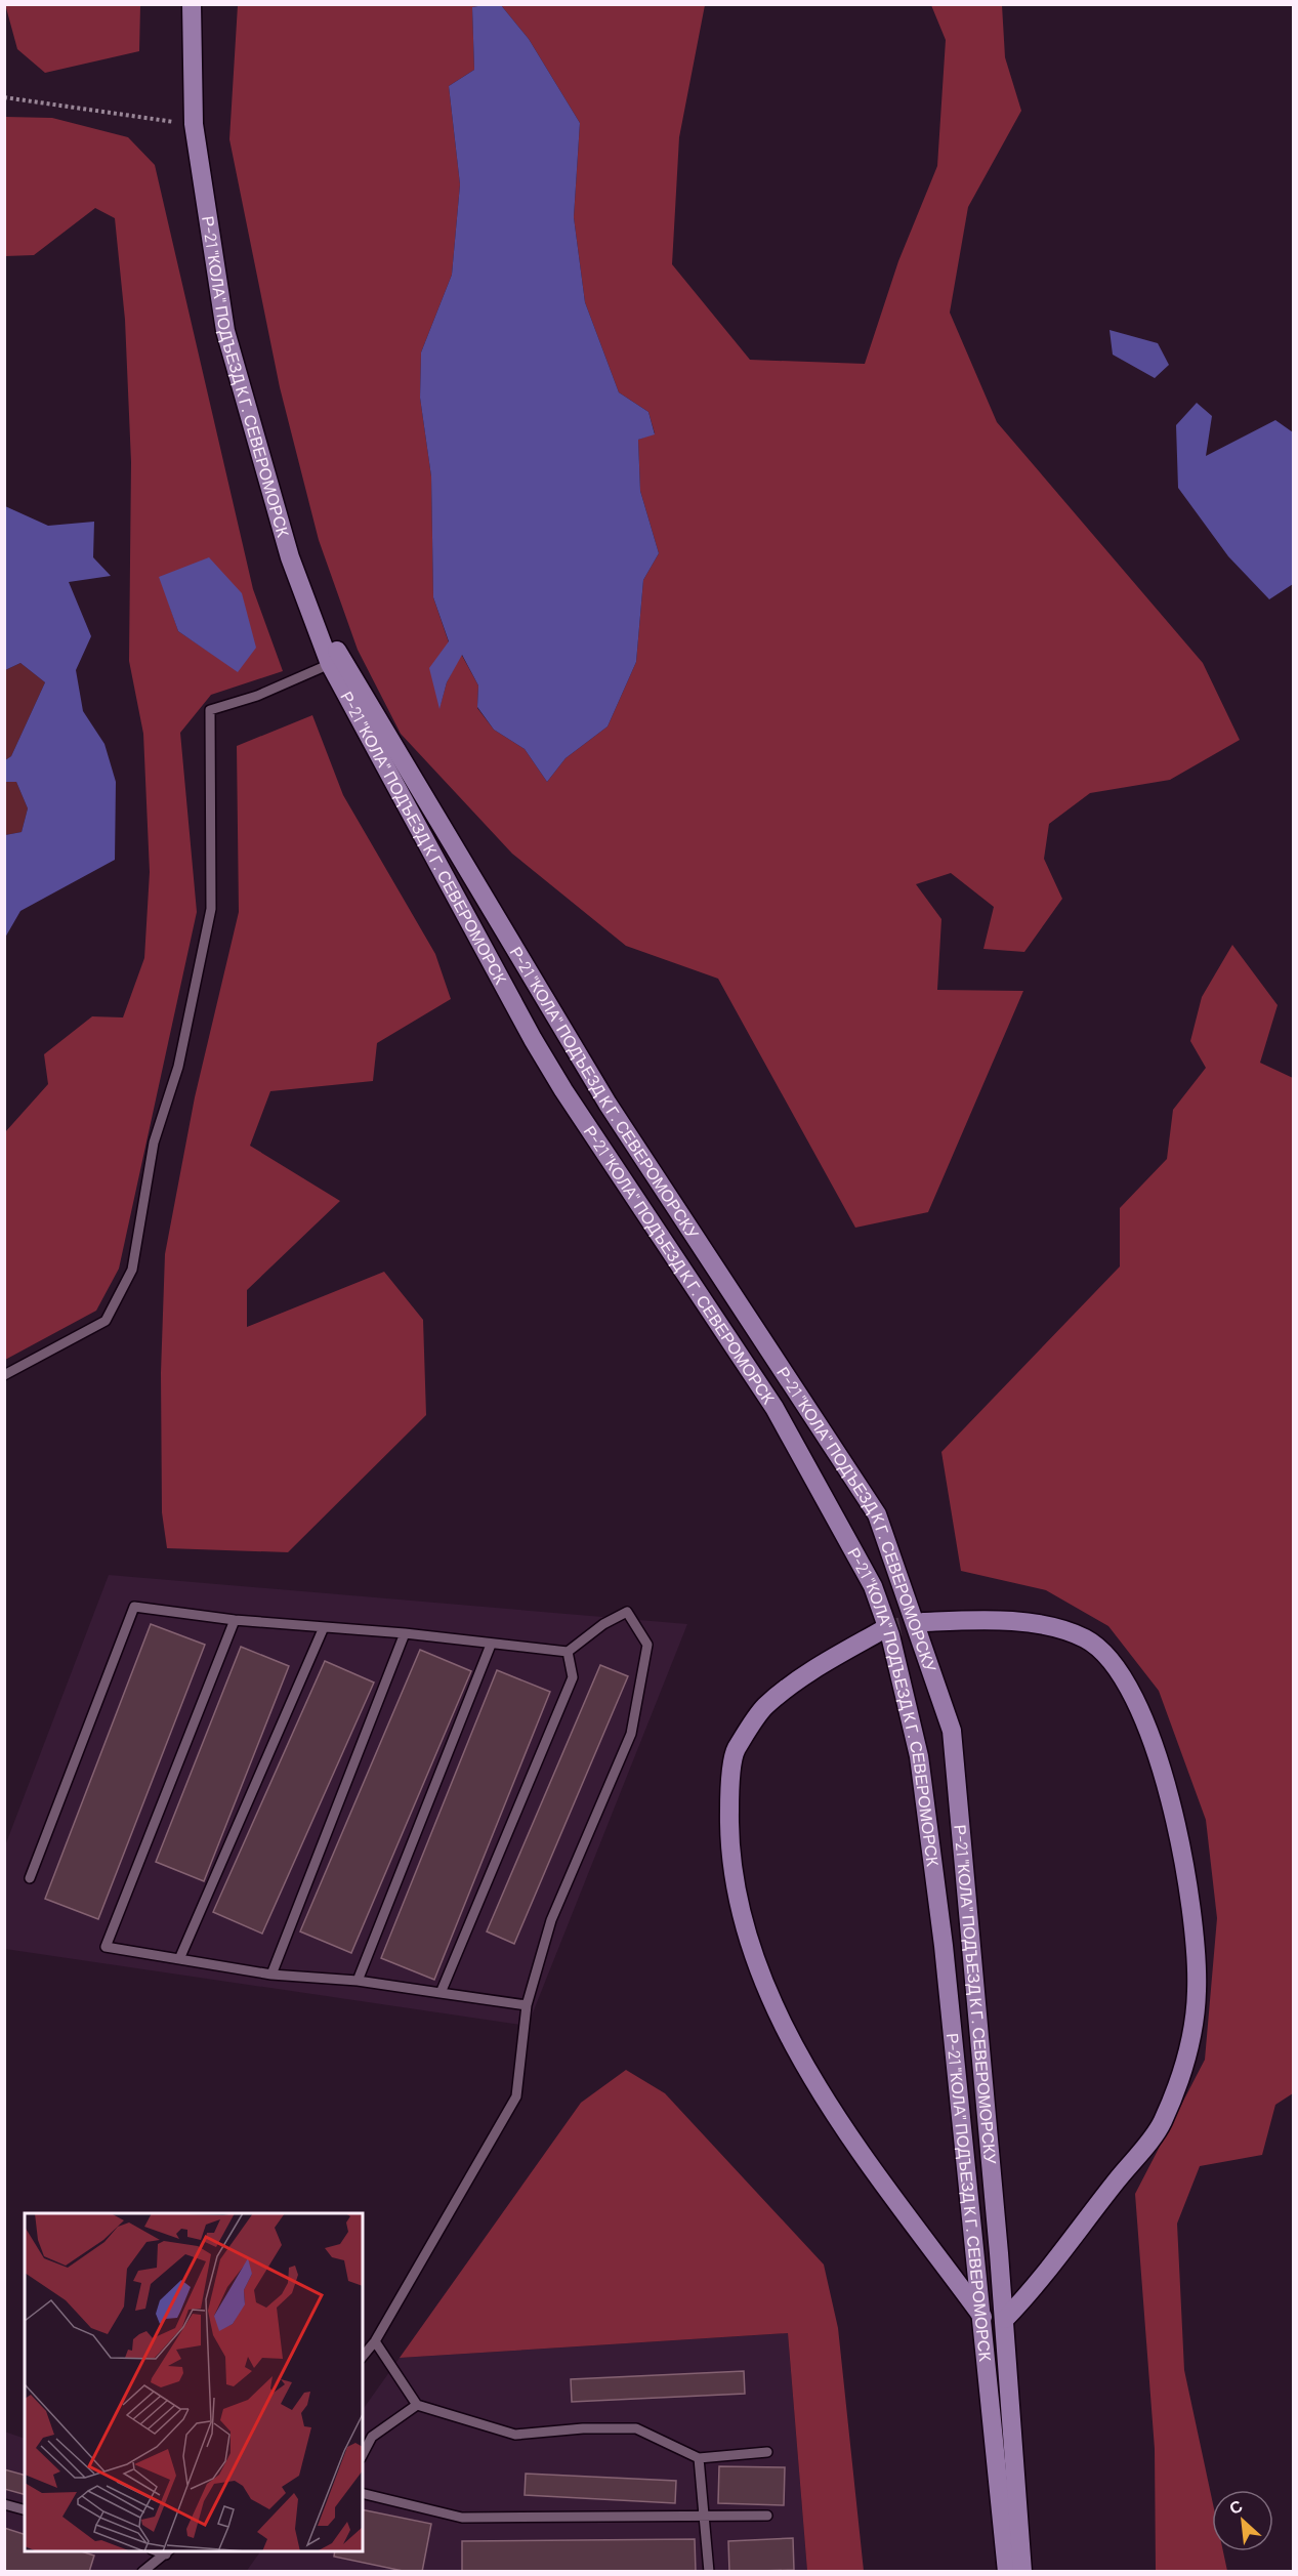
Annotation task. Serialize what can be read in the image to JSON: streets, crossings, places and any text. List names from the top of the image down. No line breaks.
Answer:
{"streets":{"main road":["Р-21 \"КОЛА\" ПОДЪЕЗД К Г. СЕВЕРОМОРСК","Р-21 \"КОЛА\" ПОДЪЕЗД К Г. СЕВЕРОМОРСКУ"]},"crossings":[["Р-21 \"КОЛА\" ПОДЪЕЗД К Г. СЕВЕРОМОРСК","Р-21 \"КОЛА\" ПОДЪЕЗД К Г. СЕВЕРОМОРСКУ"]],"north":"top left"}
